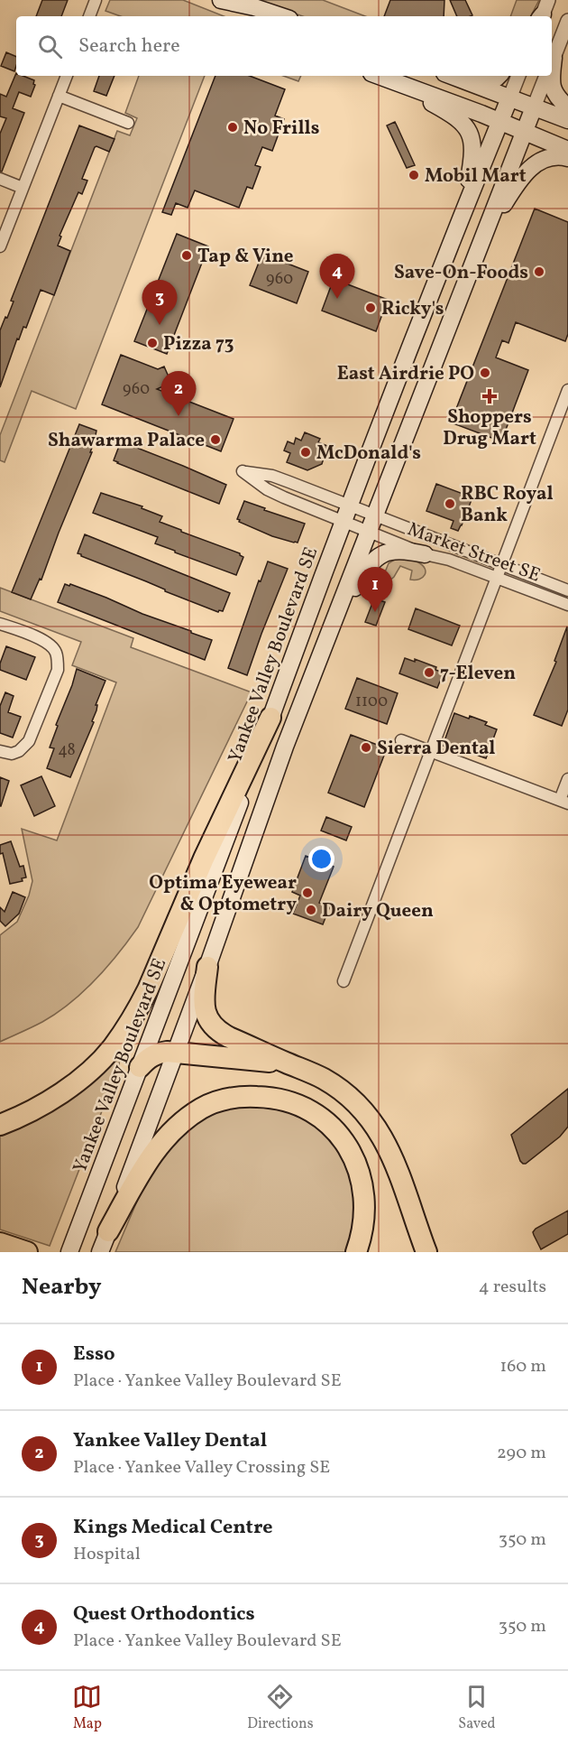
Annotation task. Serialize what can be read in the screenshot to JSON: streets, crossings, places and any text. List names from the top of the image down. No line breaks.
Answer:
{"streets":{"main road":["Yankee Valley Boulevard SE"],"street":["Market Street SE"]},"crossings":[["Market Street SE","Yankee Valley Boulevard SE"]],"places":{"other":["No Frills","Mobil Mart","Tap & Vine","Save-On-Foods","Ricky's","Pizza 73","East Airdrie PO","Shawarma Palace","McDonald's","RBC Royal Bank","7-Eleven","Sierra Dental","Optima Eyewear & Optometry","Dairy Queen"],"health":["Shoppers Drug Mart"]},"house_numbers":["960","960","1100","48"],"page":{"search":"Search here","pins":["4","3","2","1"],"heading":["Nearby","4 results"],"list":[{"mark":"1","name":"Esso","note":"Place · Yankee Valley Boulevard SE","value":"160 m"},{"mark":"2","name":"Yankee Valley Dental","note":"Place · Yankee Valley Crossing SE","value":"290 m"},{"mark":"3","name":"Kings Medical Centre","note":"Hospital","value":"350 m"},{"mark":"4","name":"Quest Orthodontics","note":"Place · Yankee Valley Boulevard SE","value":"350 m"}],"nav":["Map","Directions","Saved"]}}
